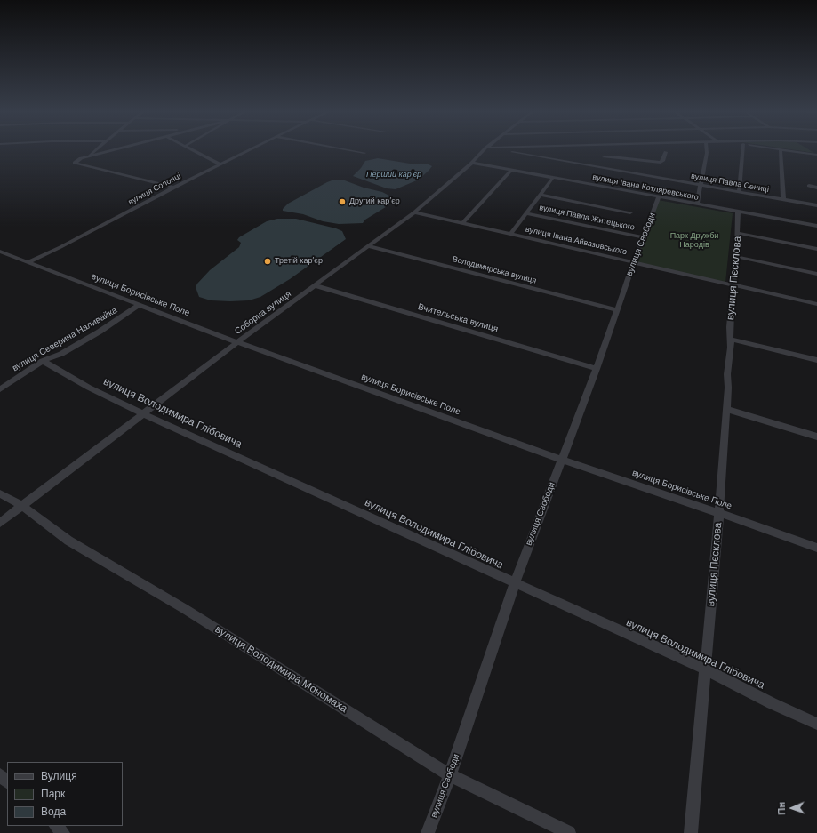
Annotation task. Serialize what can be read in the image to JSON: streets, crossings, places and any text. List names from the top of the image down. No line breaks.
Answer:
{"streets":{"street":["вулиця Павла Сениці","вулиця Івана Котляревського","вулиця Солонці","вулиця Павла Житецького","вулиця Івана Айвазовського","вулиця Свободи","Володимирська вулиця","вулиця Пєсклова","вулиця Борисівське Поле","Соборна вулиця","Вчительська вулиця","вулиця Северина Наливайка","вулиця Володимира Глібовича","вулиця Володимира Мономаха"]},"crossings":[["вулиця Івана Котляревського","вулиця Свободи"],["вулиця Івана Котляревського","вулиця Пєсклова"],["вулиця Івана Котляревського","Соборна вулиця"],["вулиця Солонці","вулиця Борисівське Поле"],["вулиця Павла Житецького","вулиця Свободи"],["вулиця Івана Айвазовського","вулиця Свободи"],["вулиця Івана Айвазовського","вулиця Пєсклова"],["вулиця Івана Айвазовського","Соборна вулиця"],["вулиця Свободи","Володимирська вулиця"],["вулиця Свободи","вулиця Борисівське Поле"],["вулиця Свободи","Вчительська вулиця"],["вулиця Свободи","вулиця Володимира Глібовича"],["вулиця Свободи","вулиця Володимира Мономаха"],["Володимирська вулиця","Соборна вулиця"],["вулиця Пєсклова","вулиця Борисівське Поле"],["вулиця Пєсклова","вулиця Володимира Глібовича"],["вулиця Борисівське Поле","Соборна вулиця"],["вулиця Борисівське Поле","вулиця Северина Наливайка"],["Соборна вулиця","Вчительська вулиця"],["Соборна вулиця","вулиця Володимира Глібовича"],["Соборна вулиця","вулиця Володимира Мономаха"],["вулиця Северина Наливайка","вулиця Володимира Глібовича"]],"water":["Перший кар’єр"],"parks":["Парк Дружби Народів"],"places":["Другий кар’єр","Третій кар’єр"],"legend":["Вулиця","Парк","Вода"],"north":"left"}
